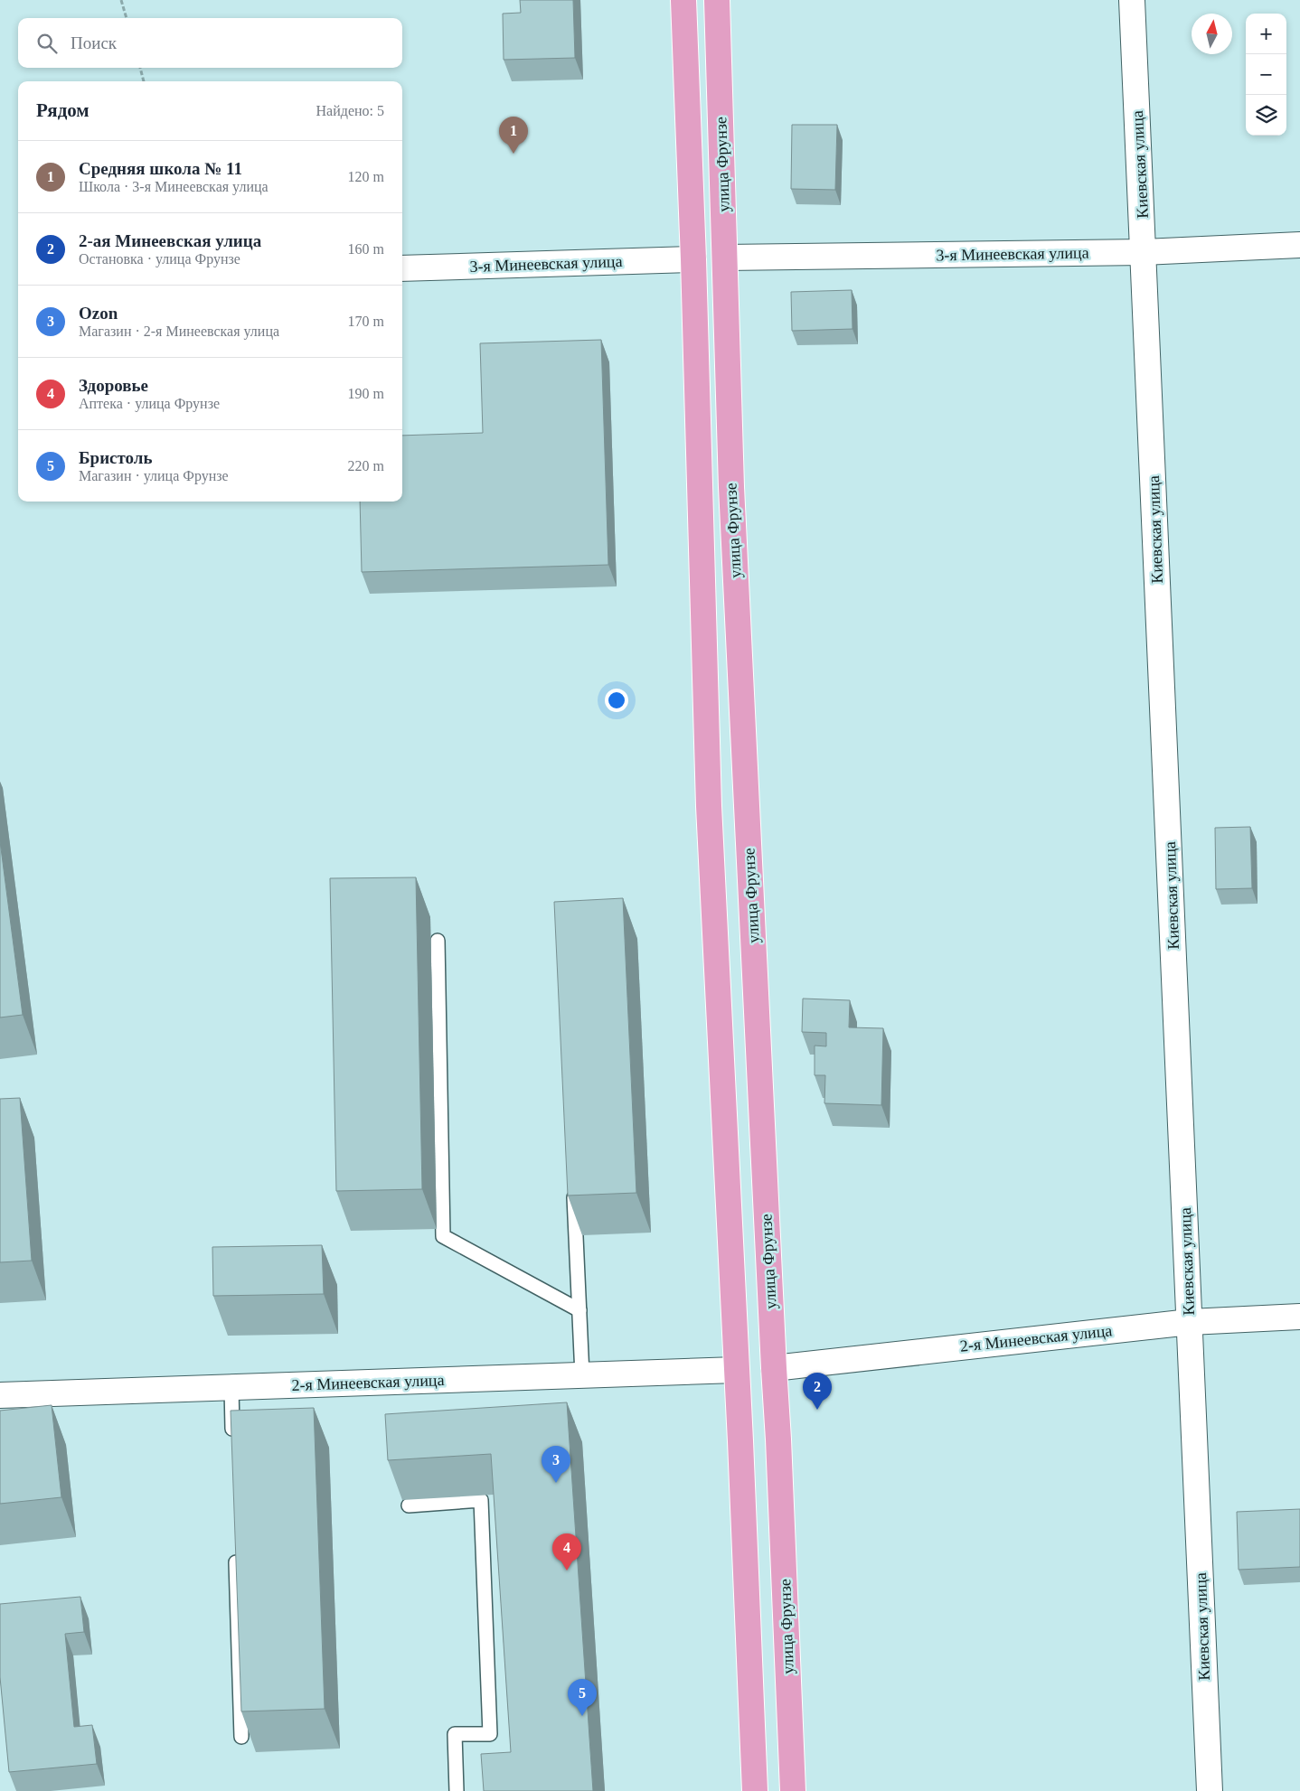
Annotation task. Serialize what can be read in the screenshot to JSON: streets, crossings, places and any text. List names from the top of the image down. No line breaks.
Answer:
{"streets":{"highway":["улица Фрунзе"],"street":["Киевская улица","3-я Минеевская улица","2-я Минеевская улица"]},"crossings":[["улица Фрунзе","3-я Минеевская улица"],["улица Фрунзе","2-я Минеевская улица"],["Киевская улица","3-я Минеевская улица"],["Киевская улица","2-я Минеевская улица"]],"north":"top","page":{"map_buttons":["+","−"],"search":"Поиск","heading":["Рядом","Найдено: 5"],"pins":["1","2","3","4","5"],"list":[{"mark":"1","name":"Средняя школа № 11","note":"Школа · 3-я Минеевская улица","value":"120 m"},{"mark":"2","name":"2-ая Минеевская улица","note":"Остановка · улица Фрунзе","value":"160 m"},{"mark":"3","name":"Ozon","note":"Магазин · 2-я Минеевская улица","value":"170 m"},{"mark":"4","name":"Здоровье","note":"Аптека · улица Фрунзе","value":"190 m"},{"mark":"5","name":"Бристоль","note":"Магазин · улица Фрунзе","value":"220 m"}]}}
